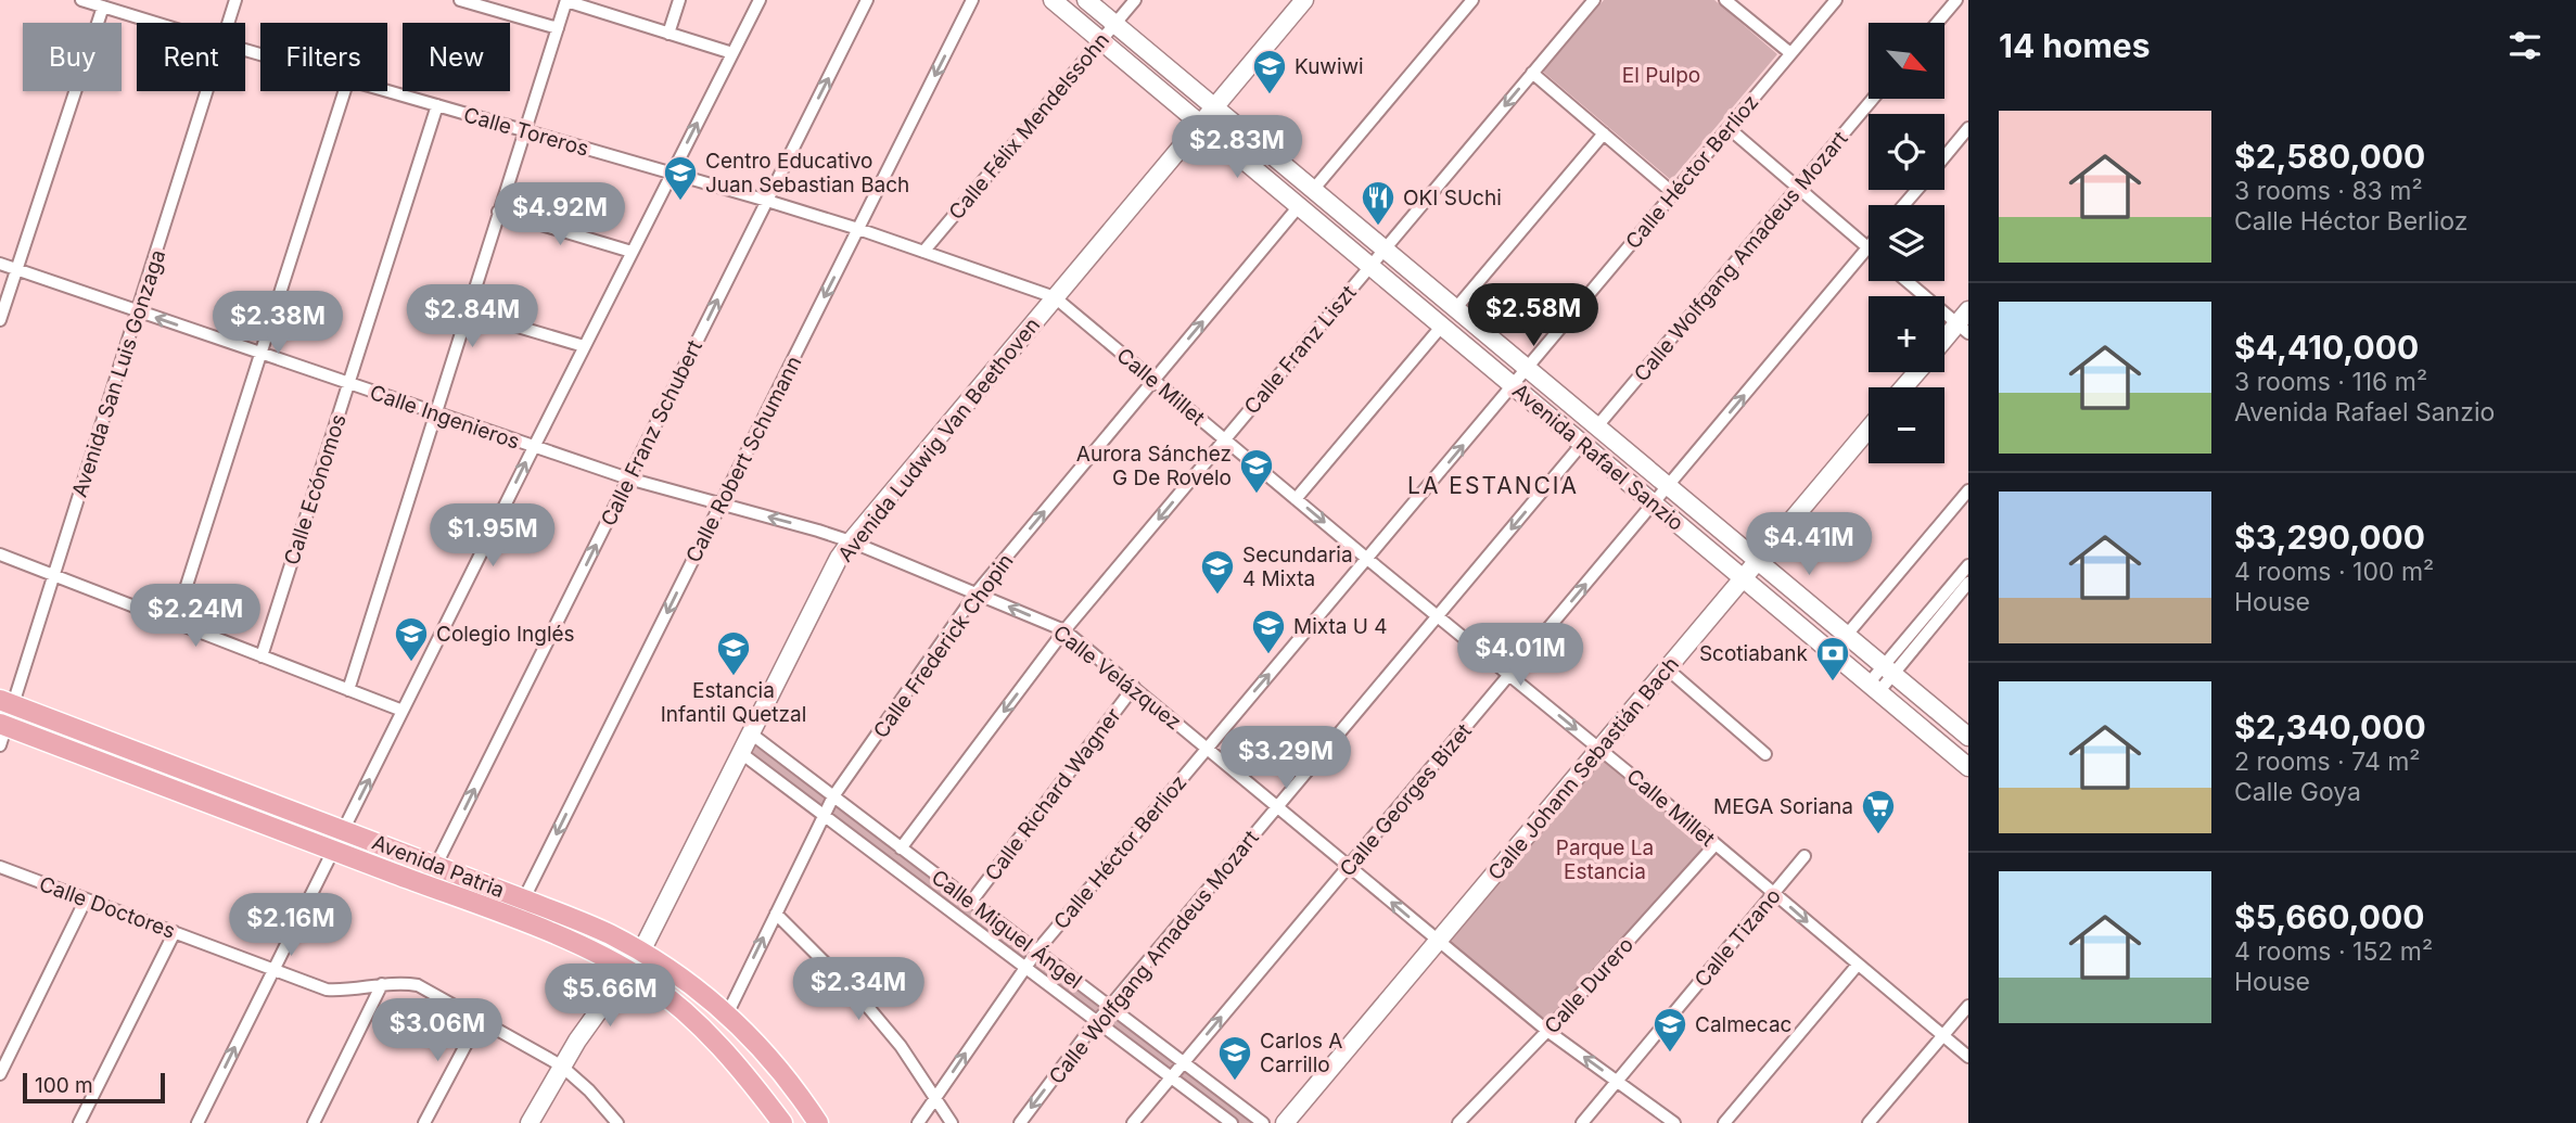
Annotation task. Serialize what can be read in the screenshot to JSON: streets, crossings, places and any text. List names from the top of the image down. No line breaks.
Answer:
{"streets":{"main road":["Avenida Patria"],"street":["Calle Félix Mendelssohn","Calle Toreros","Calle Héctor Berlioz","Calle Wolfgang Amadeus Mozart","Calle Franz Liszt","Avenida San Luis Gonzaga","Calle Millet","Calle Ingenieros","Calle Franz Schubert","Avenida Ludwig Van Beethoven","Avenida Rafael Sanzio","Calle Robert Schumann","Calle Ecónomos","Calle Frederick Chopin","Calle Velázquez","Calle Johann Sebastián Bach","Calle Richard Wagner","Calle Georges Bizet","Calle Doctores","Calle Miguel Ángel","Calle Tizano","Calle Durero"]},"crossings":[["Calle Félix Mendelssohn","Calle Toreros"],["Calle Félix Mendelssohn","Avenida Rafael Sanzio"],["Calle Toreros","Calle Millet"],["Calle Toreros","Calle Franz Schubert"],["Calle Toreros","Avenida Ludwig Van Beethoven"],["Calle Toreros","Calle Robert Schumann"],["Calle Toreros","Calle Ecónomos"],["Calle Héctor Berlioz","Calle Millet"],["Calle Héctor Berlioz","Avenida Rafael Sanzio"],["Calle Héctor Berlioz","Calle Velázquez"],["Calle Héctor Berlioz","Calle Miguel Ángel"],["Calle Wolfgang Amadeus Mozart","Calle Millet"],["Calle Wolfgang Amadeus Mozart","Avenida Rafael Sanzio"],["Calle Wolfgang Amadeus Mozart","Calle Velázquez"],["Calle Wolfgang Amadeus Mozart","Calle Miguel Ángel"],["Calle Franz Liszt","Calle Millet"],["Calle Franz Liszt","Avenida Rafael Sanzio"],["Calle Franz Liszt","Calle Velázquez"],["Calle Franz Liszt","Calle Miguel Ángel"],["Avenida San Luis Gonzaga","Calle Ingenieros"],["Avenida San Luis Gonzaga","Avenida Patria"],["Calle Millet","Avenida Ludwig Van Beethoven"],["Calle Millet","Calle Frederick Chopin"],["Calle Millet","Calle Johann Sebastián Bach"],["Calle Millet","Calle Georges Bizet"],["Calle Millet","Calle Tizano"],["Calle Millet","Calle Durero"],["Calle Ingenieros","Calle Franz Schubert"],["Calle Ingenieros","Avenida Ludwig Van Beethoven"],["Calle Ingenieros","Calle Robert Schumann"],["Calle Ingenieros","Calle Ecónomos"],["Calle Ingenieros","Calle Velázquez"],["Calle Franz Schubert","Avenida Patria"],["Avenida Ludwig Van Beethoven","Avenida Rafael Sanzio"],["Avenida Ludwig Van Beethoven","Calle Velázquez"],["Avenida Ludwig Van Beethoven","Avenida Patria"],["Avenida Ludwig Van Beethoven","Calle Doctores"],["Avenida Ludwig Van Beethoven","Calle Miguel Ángel"],["Avenida Rafael Sanzio","Calle Frederick Chopin"],["Avenida Rafael Sanzio","Calle Johann Sebastián Bach"],["Avenida Rafael Sanzio","Calle Georges Bizet"],["Calle Robert Schumann","Avenida Patria"],["Calle Frederick Chopin","Calle Velázquez"],["Calle Frederick Chopin","Avenida Patria"],["Calle Frederick Chopin","Calle Miguel Ángel"],["Calle Velázquez","Calle Johann Sebastián Bach"],["Calle Velázquez","Calle Richard Wagner"],["Calle Velázquez","Calle Georges Bizet"],["Calle Velázquez","Calle Tizano"],["Calle Velázquez","Calle Durero"],["Calle Richard Wagner","Calle Miguel Ángel"],["Calle Georges Bizet","Calle Miguel Ángel"]],"one_way":["Calle Robert Schumann","Calle Frederick Chopin","Calle Georges Bizet"],"districts":["LA ESTANCIA"],"parks":["El Pulpo","Parque La Estancia"],"places":{"school or university":["Kuwiwi","Centro Educativo Juan Sebastian Bach","Aurora Sánchez G De Rovelo","Secundaria 4 Mixta","Mixta U 4","Colegio Inglés","Estancia Infantil Quetzal","Calmecac","Carlos A Carrillo"],"restaurant":["OKI SUchi"],"bank":["Scotiabank"],"supermarket":["MEGA Soriana"]},"scale_bar":"100 m","north":"bottom right","page":{"heading":"14 homes","map_buttons":["+","−"],"chip":["Buy","Rent","Filters","New"],"list":[{"name":"$2,580,000","note":"3 rooms · 83 m² · Calle Héctor Berlioz"},{"name":"$4,410,000","note":"3 rooms · 116 m² · Avenida Rafael Sanzio"},{"name":"$3,290,000","note":"4 rooms · 100 m² · House"},{"name":"$2,340,000","note":"2 rooms · 74 m² · Calle Goya"},{"name":"$5,660,000","note":"4 rooms · 152 m² · House"}],"price":["$2.83M","$4.92M","$2.58M","$2.84M","$2.38M","$1.95M","$4.41M","$2.24M","$4.01M","$3.29M","$2.16M","$2.34M","$5.66M","$3.06M"],"scale":"100 m"}}
